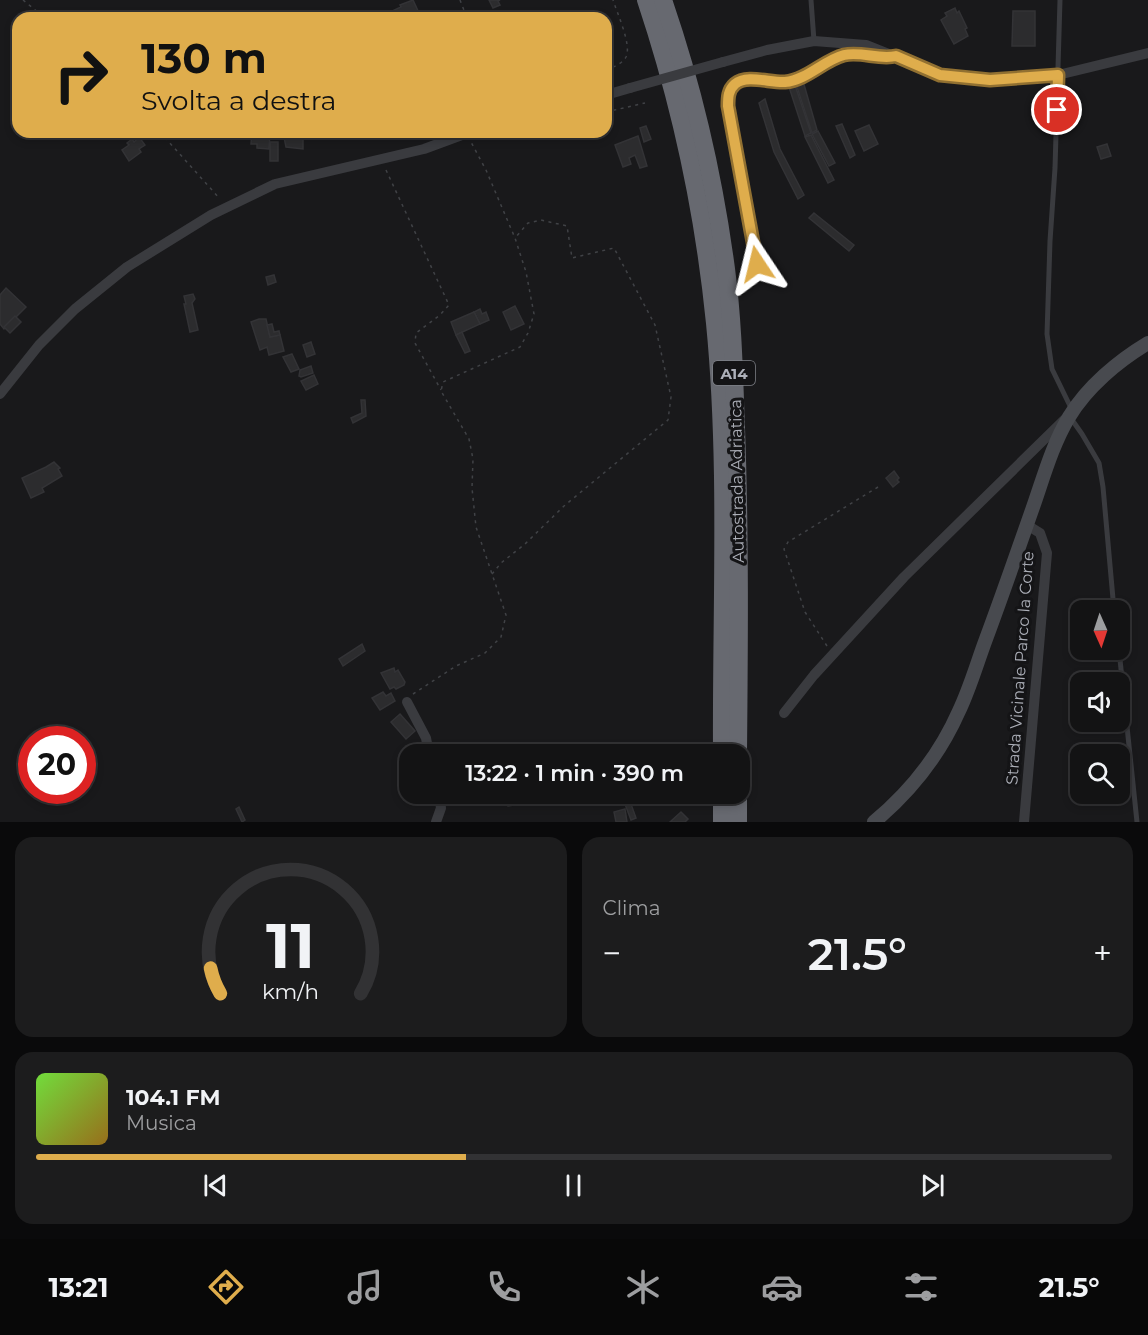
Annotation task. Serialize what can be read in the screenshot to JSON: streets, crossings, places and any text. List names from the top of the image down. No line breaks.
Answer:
{"streets":{"highway":["A14","Autostrada Adriatica"],"street":["Strada Vicinale Parco la Corte"]},"north":"bottom","page":{"turn":["130 m","Svolta a destra"],"limit":"20","trip":"13:22 · 1 min · 390 m","tile":"Clima","heat":["−","21.5°","+"],"song":["104.1 FM","Musica"],"tabs":["13:21","21.5°"],"gauge":["11","km/h"]}}
